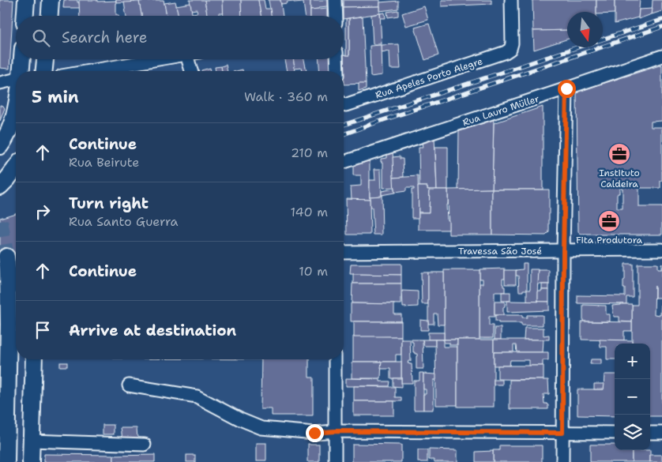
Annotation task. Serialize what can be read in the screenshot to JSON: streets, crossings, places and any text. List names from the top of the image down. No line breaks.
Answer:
{"streets":{"street":["Rua Apeles Porto Alegre","Rua Lauro Müller","Travessa São José"]},"places":{"office":["Instituto Caldeira","Fita Produtora"]},"north":"bottom","page":{"search":"Search here","heading":["5 min","Walk · 360 m"],"list":[["Continue","Rua Beirute","210 m"],["Turn right","Rua Santo Guerra","140 m"],["Continue","10 m"],"Arrive at destination"],"map_buttons":["+","−"]}}
